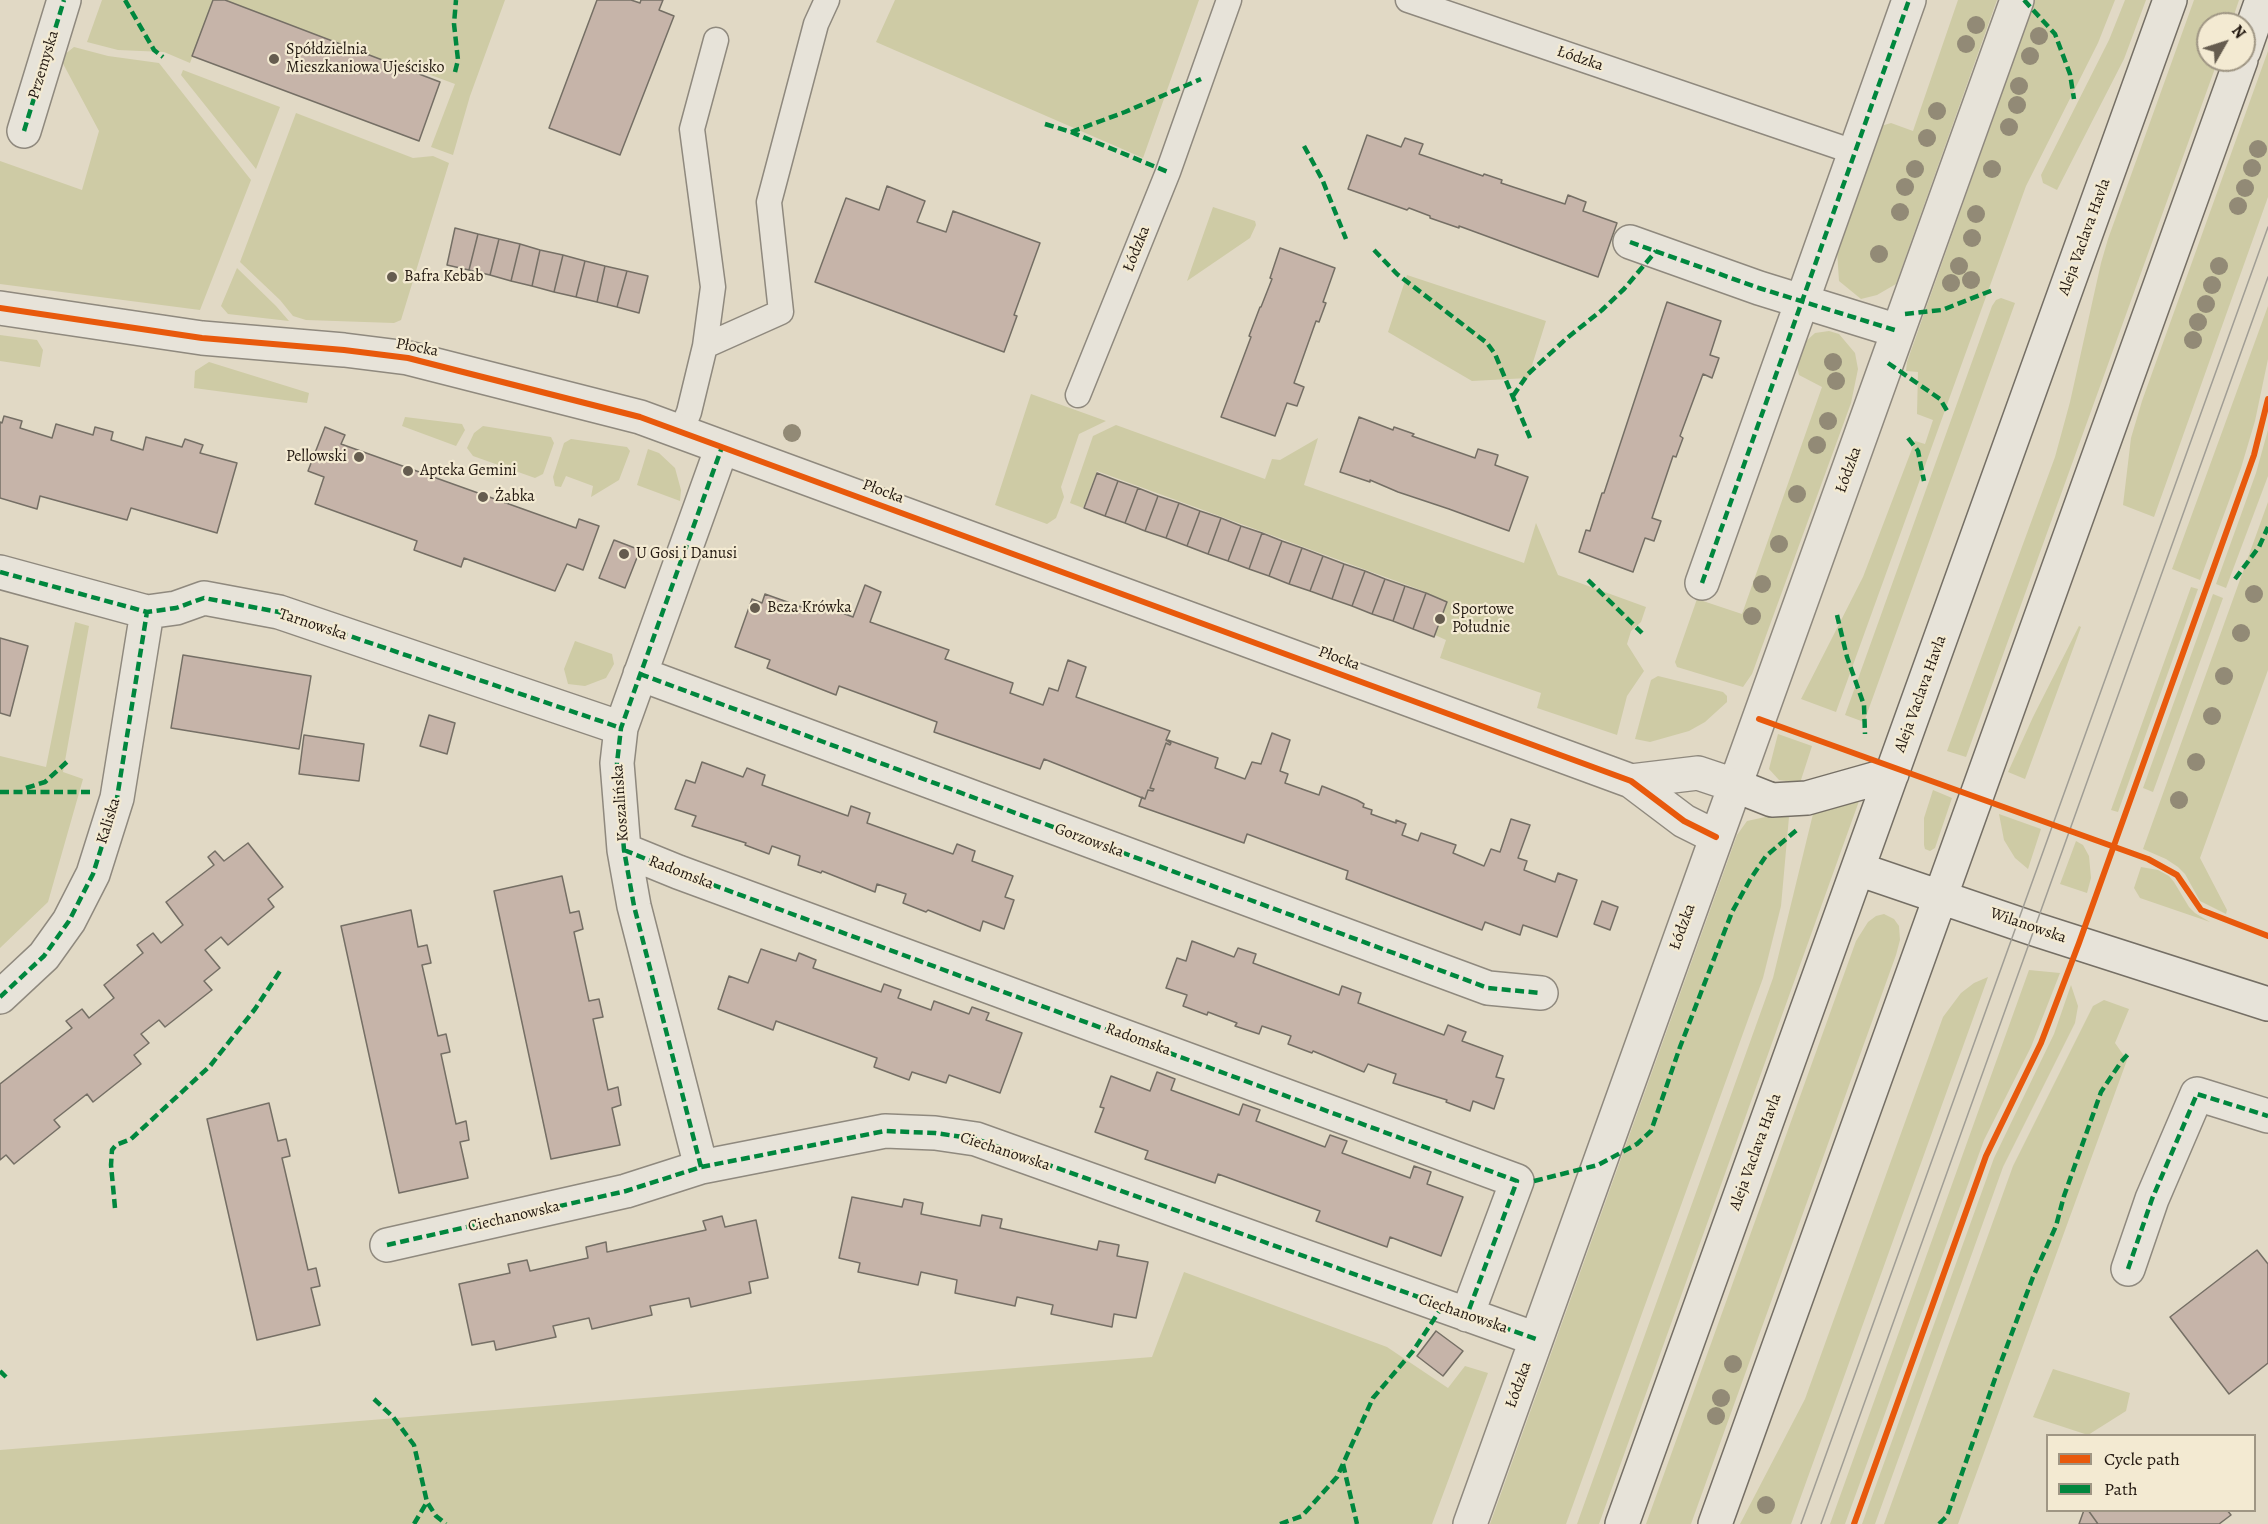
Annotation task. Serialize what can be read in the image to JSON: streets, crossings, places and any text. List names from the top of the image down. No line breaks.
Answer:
{"streets":{"street":["Łódzka","Przemyska","Aleja Vaclava Havla","Płocka","Tarnowska","Koszalińska","Kaliska","Gorzowska","Radomska","Wilanowska","Ciechanowska"]},"crossings":[["Łódzka","Płocka"],["Łódzka","Ciechanowska"],["Aleja Vaclava Havla","Płocka"],["Aleja Vaclava Havla","Wilanowska"],["Płocka","Koszalińska"],["Tarnowska","Koszalińska"],["Tarnowska","Kaliska"],["Koszalińska","Gorzowska"],["Koszalińska","Radomska"],["Koszalińska","Ciechanowska"],["Radomska","Ciechanowska"]],"places":["Spółdzielnia Mieszkaniowa Ujeścisko","Bafra Kebab","Pellowski","Apteka Gemini","Żabka","U Gosi i Danusi","Beza Krówka","Sportowe Południe"],"legend":["Cycle path","Path"],"north":"top right"}
